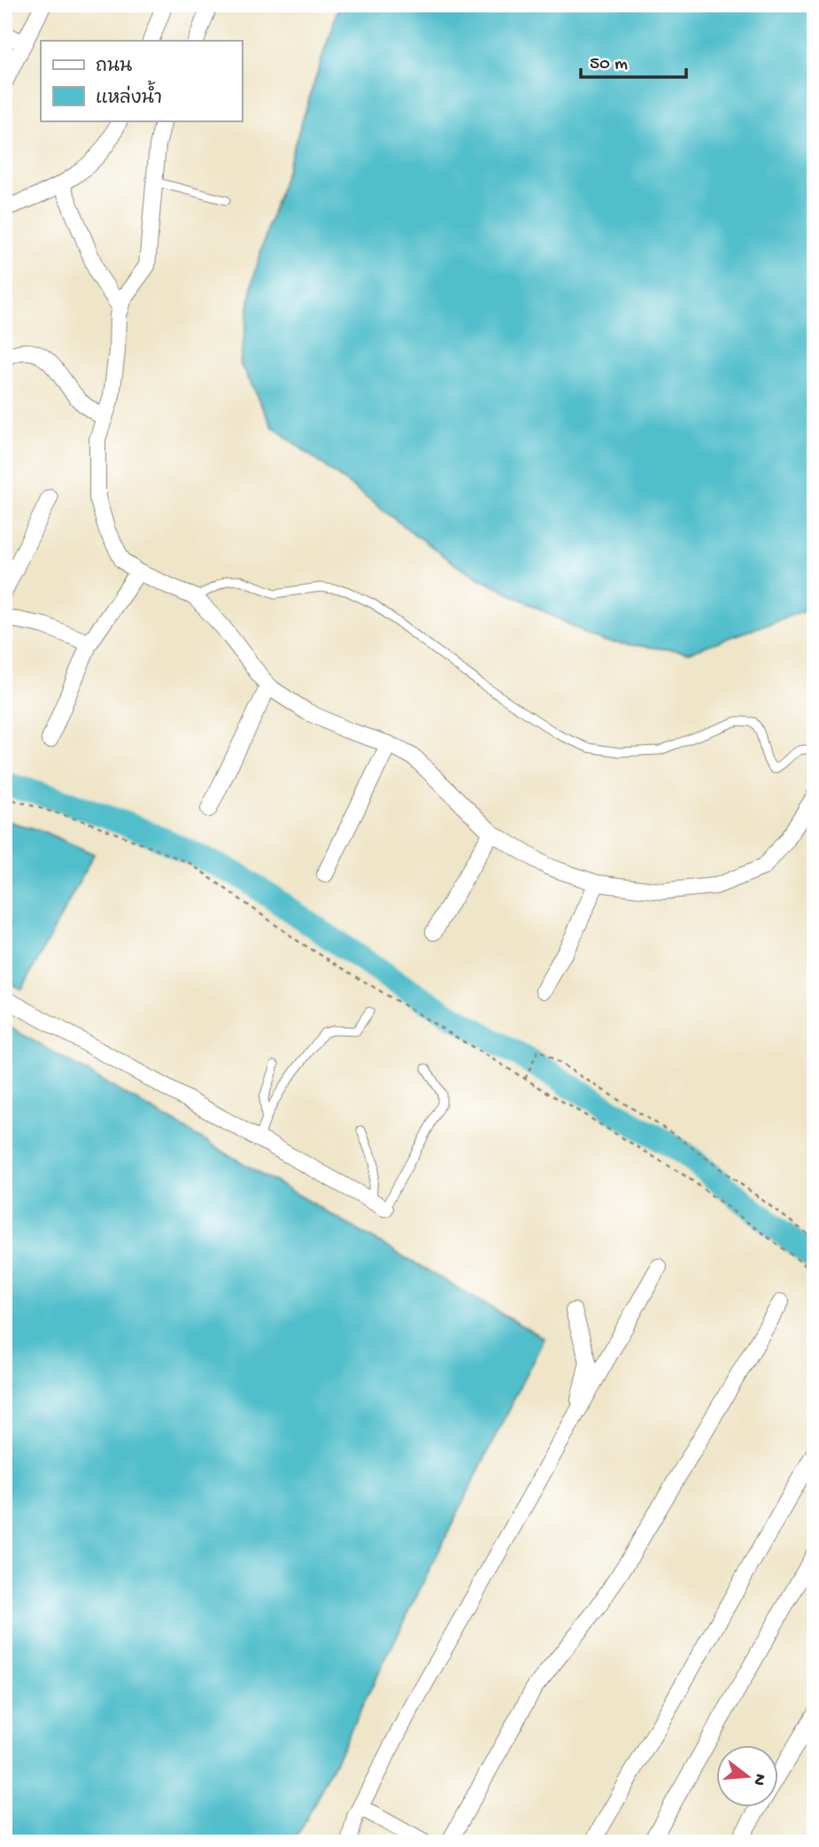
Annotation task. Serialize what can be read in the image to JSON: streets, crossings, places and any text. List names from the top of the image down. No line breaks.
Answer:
{"legend":["ถนน","แหล่งน้ำ"],"scale_bar":"50 m","north":"right"}
